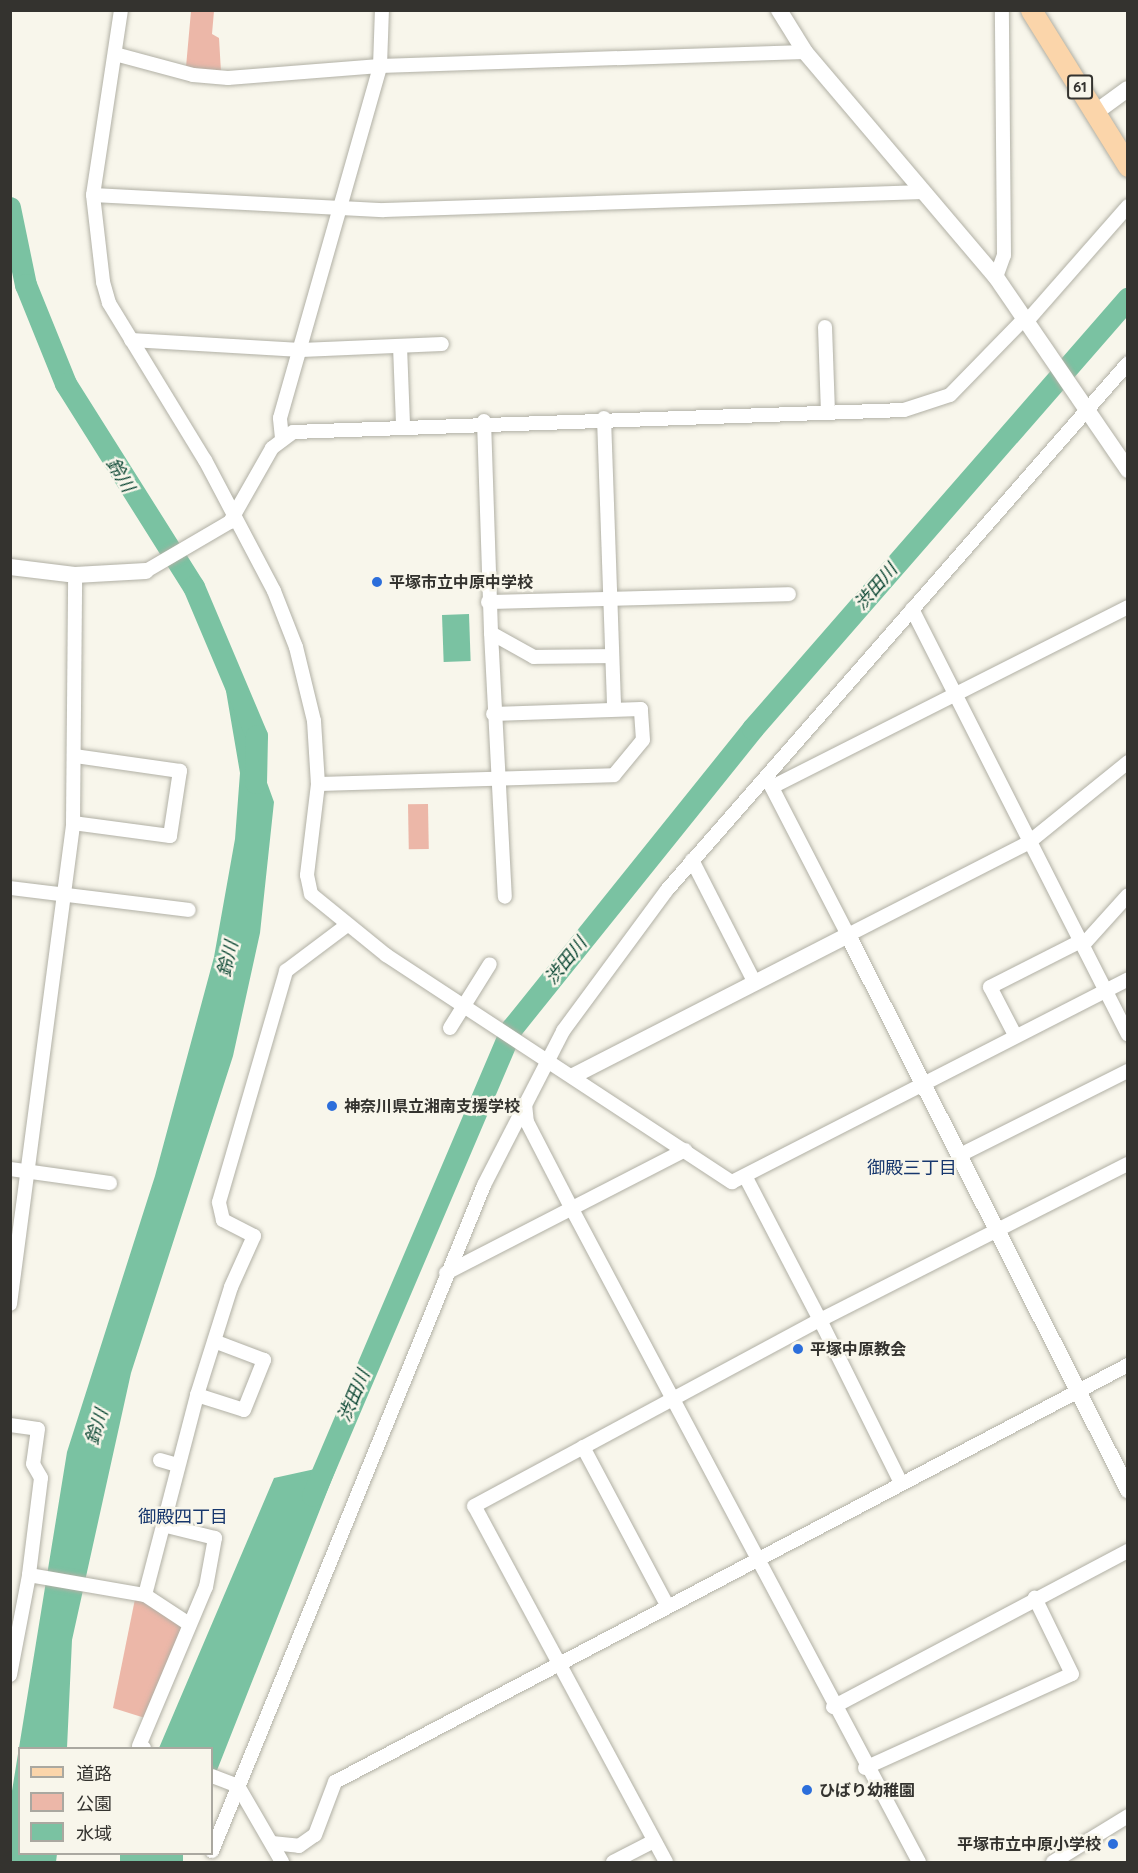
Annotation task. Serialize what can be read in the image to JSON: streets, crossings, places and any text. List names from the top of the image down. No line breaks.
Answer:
{"streets":{"main road":["61"]},"districts":["御殿三丁目","御殿四丁目"],"water":["鈴川","渋田川"],"places":["平塚市立中原中学校","神奈川県立湘南支援学校","平塚中原教会","ひばり幼稚園","平塚市立中原小学校"],"legend":["道路","公園","水域"]}
